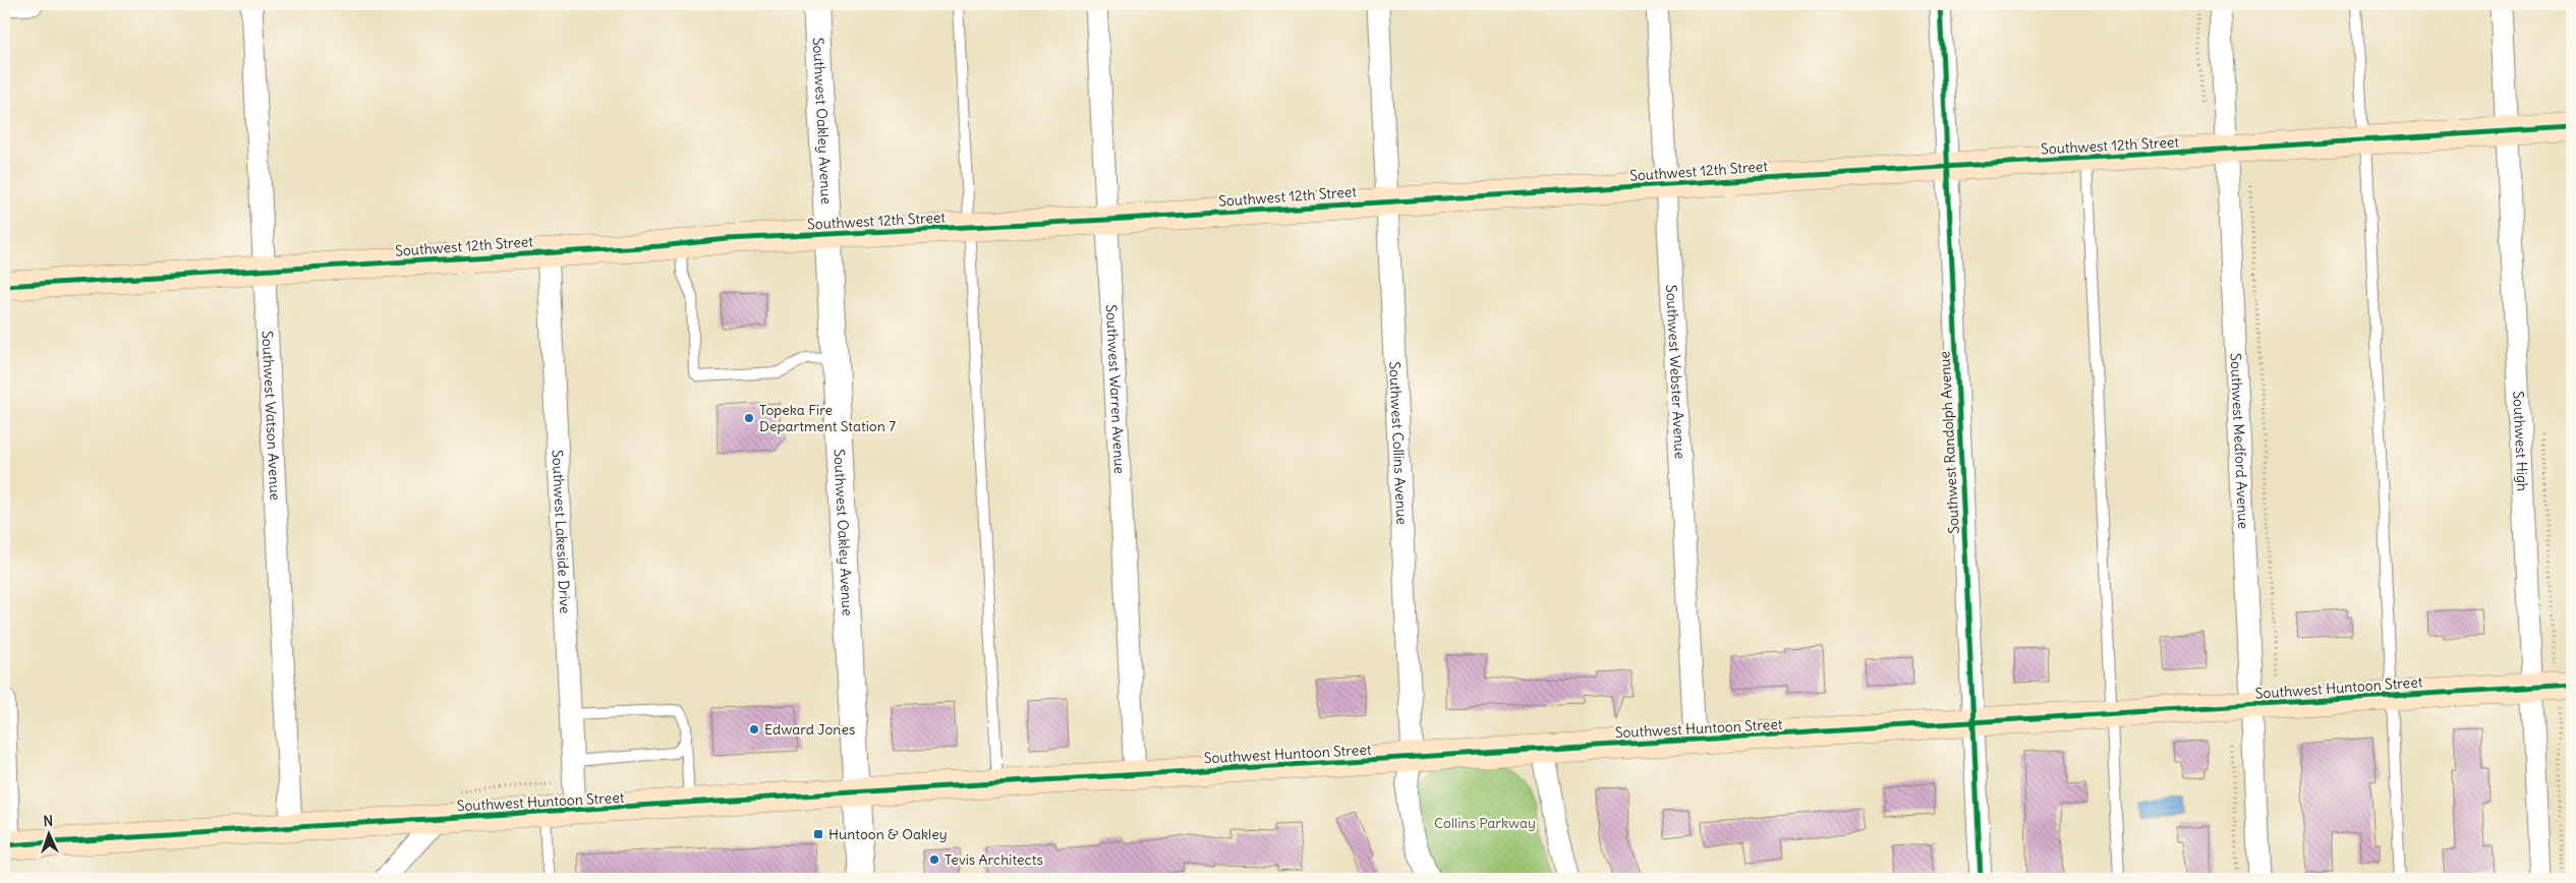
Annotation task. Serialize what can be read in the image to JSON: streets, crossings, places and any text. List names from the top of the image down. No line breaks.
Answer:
{"streets":{"main road":["Southwest 12th Street","Southwest Huntoon Street"],"street":["Southwest Oakley Avenue","Southwest Webster Avenue","Southwest Warren Avenue","Southwest Watson Avenue","Southwest Medford Avenue","Southwest High","Southwest Randolph Avenue","Southwest Collins Avenue","Southwest Lakeside Drive"]},"crossings":[["Southwest Oakley Avenue","Southwest 12th Street"],["Southwest Oakley Avenue","Southwest Huntoon Street"],["Southwest 12th Street","Southwest Webster Avenue"],["Southwest 12th Street","Southwest Warren Avenue"],["Southwest 12th Street","Southwest Watson Avenue"],["Southwest 12th Street","Southwest Medford Avenue"],["Southwest 12th Street","Southwest High"],["Southwest 12th Street","Southwest Randolph Avenue"],["Southwest 12th Street","Southwest Collins Avenue"],["Southwest 12th Street","Southwest Lakeside Drive"],["Southwest Webster Avenue","Southwest Huntoon Street"],["Southwest Warren Avenue","Southwest Huntoon Street"],["Southwest Watson Avenue","Southwest Huntoon Street"],["Southwest Medford Avenue","Southwest Huntoon Street"],["Southwest High","Southwest Huntoon Street"],["Southwest Randolph Avenue","Southwest Huntoon Street"],["Southwest Collins Avenue","Southwest Huntoon Street"],["Southwest Lakeside Drive","Southwest Huntoon Street"]],"parks":["Collins Parkway"],"places":{"other":["Topeka Fire Department Station 7","Edward Jones","Tevis Architects"],"transit":["Huntoon & Oakley"]},"north":"top"}
